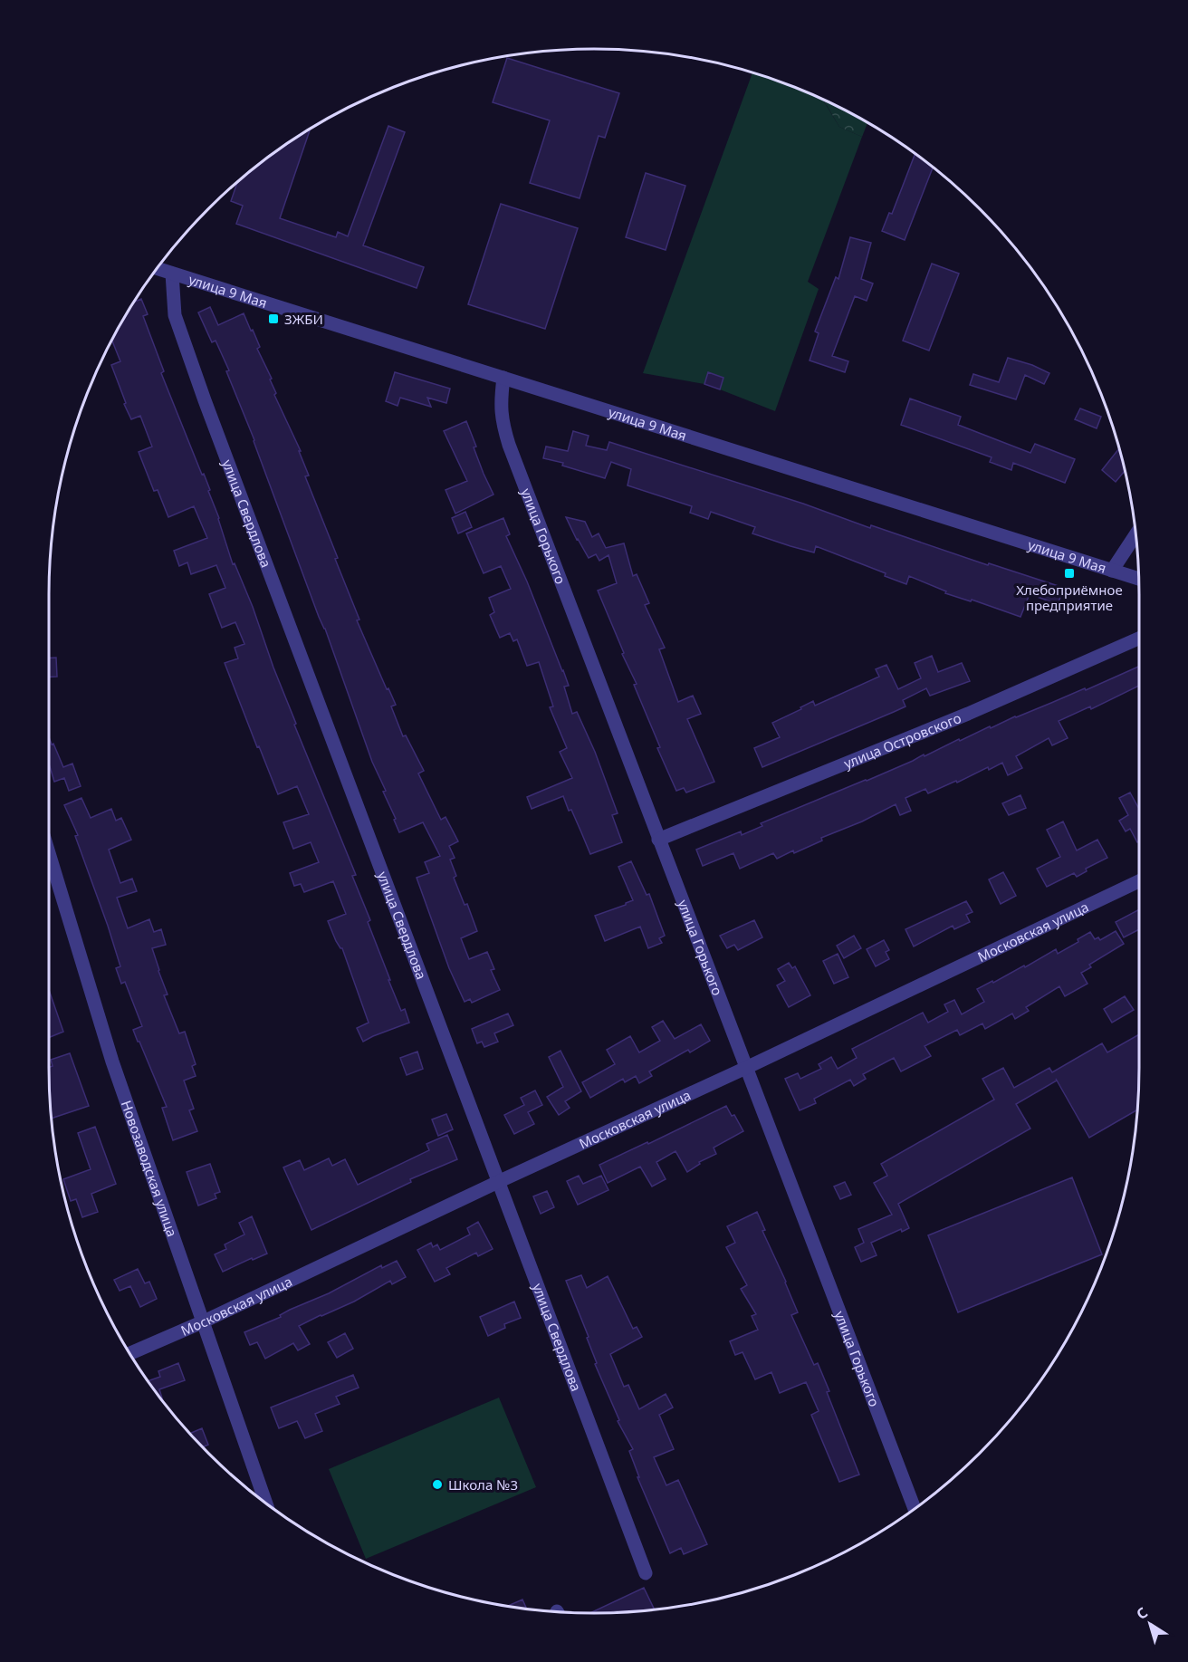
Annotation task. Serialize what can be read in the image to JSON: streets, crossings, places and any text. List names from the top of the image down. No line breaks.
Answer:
{"streets":{"street":["улица 9 Мая","улица Свердлова","улица Горького","улица Островского","Московская улица","Новозаводская улица"]},"crossings":[["улица 9 Мая","улица Свердлова"],["улица 9 Мая","улица Горького"],["улица Свердлова","Московская улица"],["улица Горького","улица Островского"],["улица Горького","Московская улица"],["Московская улица","Новозаводская улица"]],"places":{"transit":["ЗЖБИ","Хлебоприёмное предприятие"],"other":["Школа №3"]},"north":"top left"}
